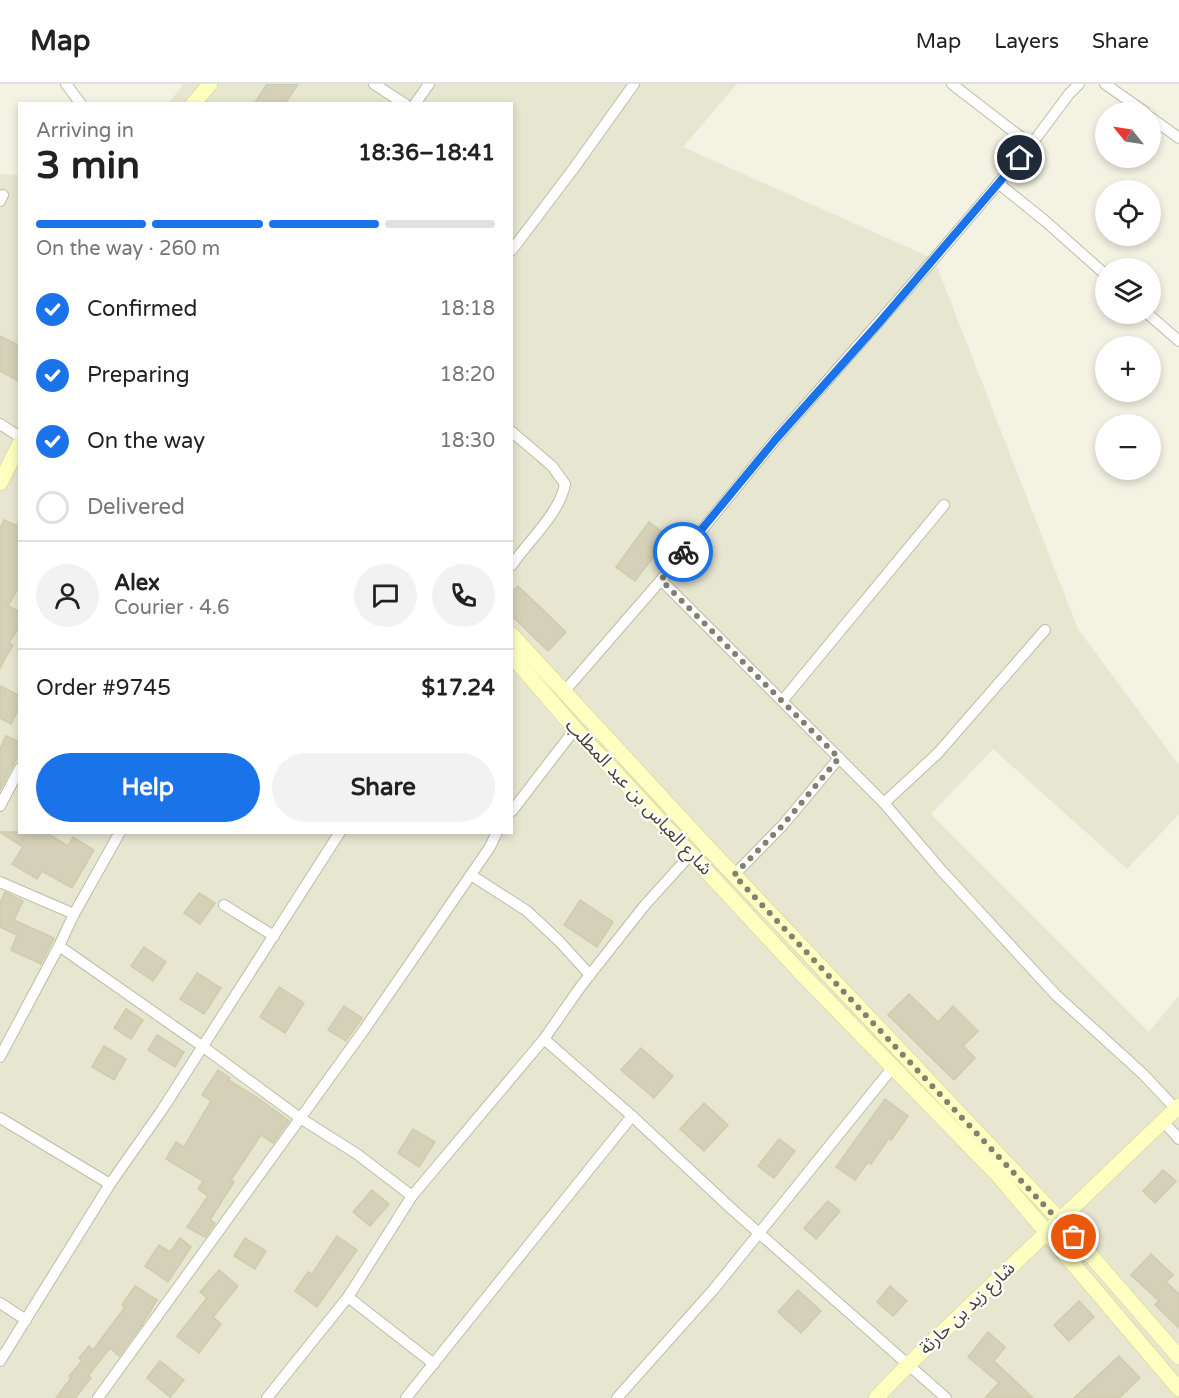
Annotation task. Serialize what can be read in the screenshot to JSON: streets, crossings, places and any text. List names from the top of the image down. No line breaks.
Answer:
{"streets":{"street":["شارع العباس بن عبد المطلب","شارع زيد بن حارثة"]},"crossings":[["شارع العباس بن عبد المطلب","شارع زيد بن حارثة"]],"north":"top left","page":{"header":"Map","nav":["Map","Layers","Share"],"map_buttons":["+","−"],"heading":["3 min","Arriving in","18:36–18:41"],"panel":["Alex","Courier · 4.6","Order #9745","$17.24"],"bar":"On the way · 260 m","list":[["Confirmed","18:18"],["Preparing","18:20"],["On the way","18:30"],"Delivered"],"buttons":["Help","Share"]}}
